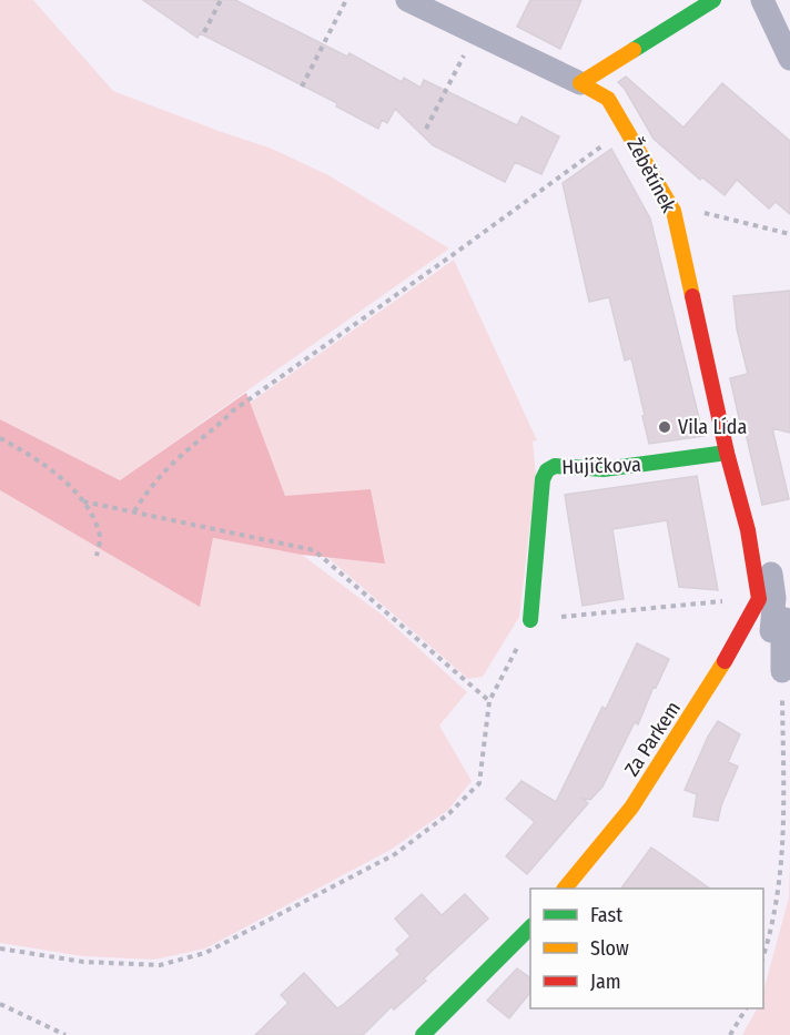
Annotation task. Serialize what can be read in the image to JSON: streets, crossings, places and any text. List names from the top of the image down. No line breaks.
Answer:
{"streets":{"street":["Žebětínek","Hujíčkova","Za Parkem"]},"crossings":[["Žebětínek","Hujíčkova"]],"places":["Vila Lída"],"legend":["Fast","Slow","Jam"]}
